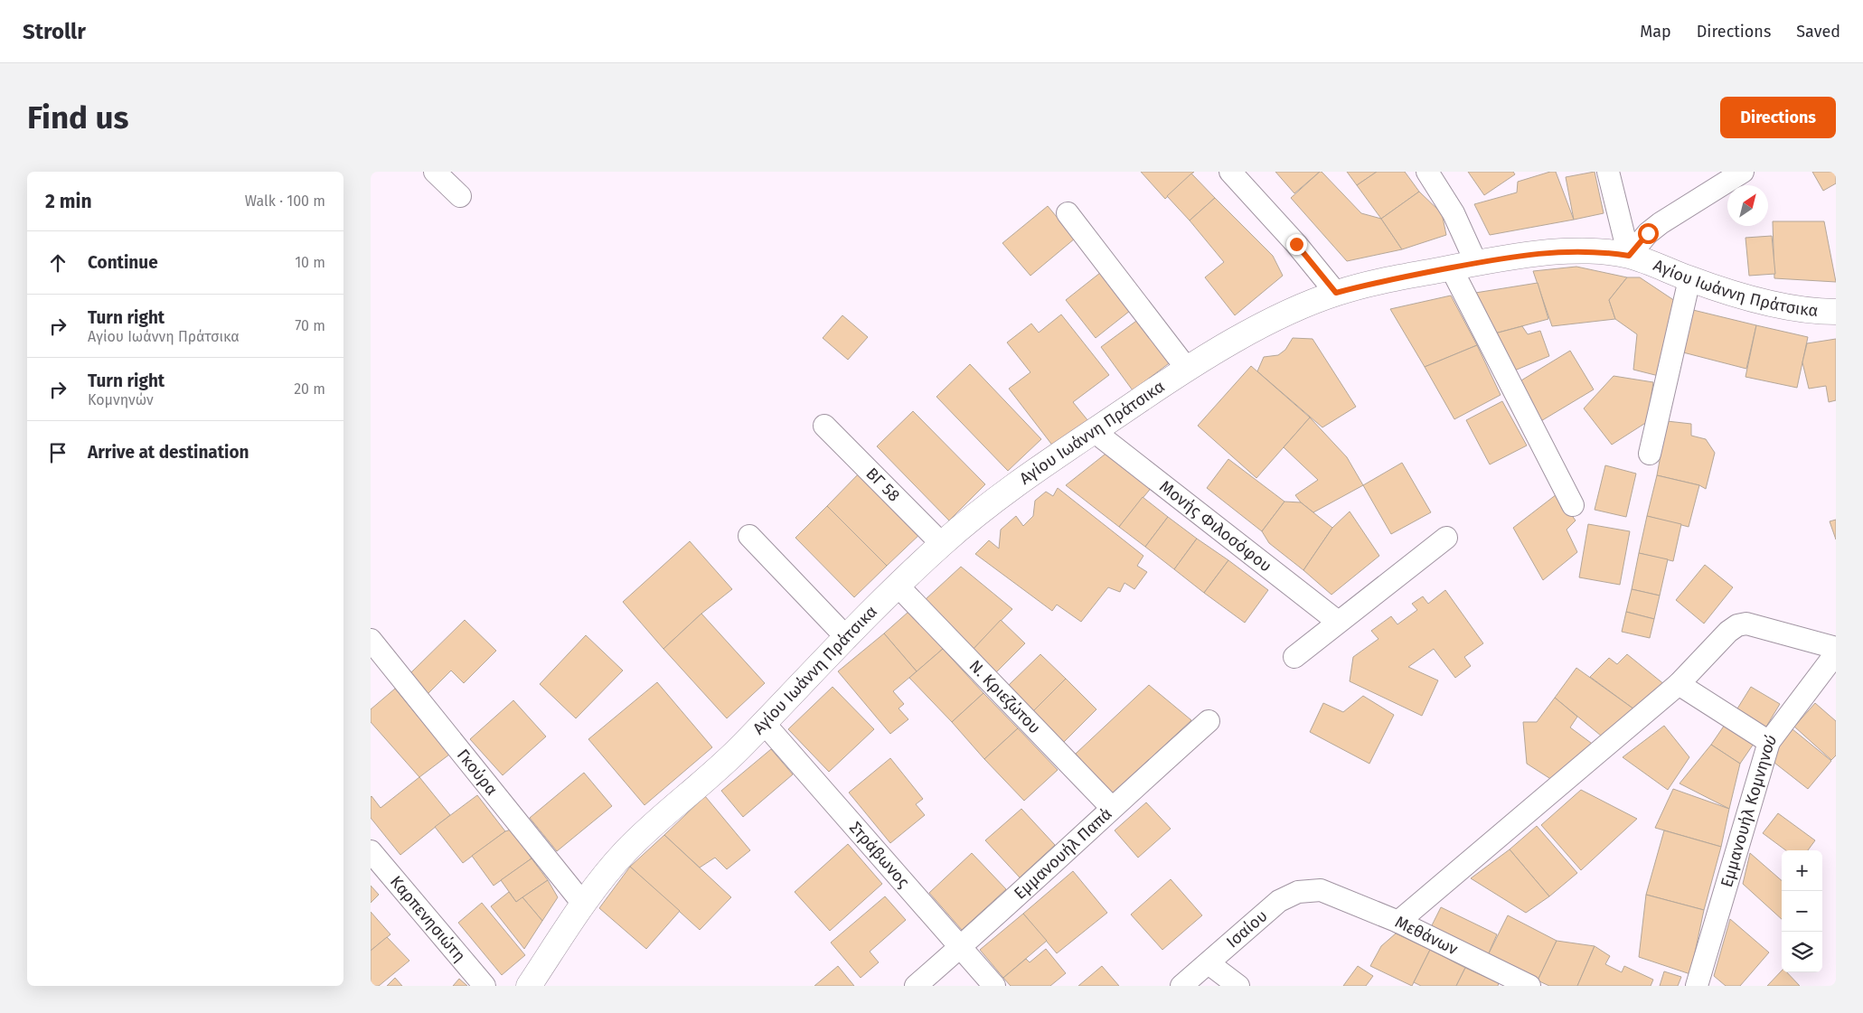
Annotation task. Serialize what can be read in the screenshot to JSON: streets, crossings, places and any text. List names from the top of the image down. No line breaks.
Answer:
{"streets":{"main road":["Αγίου Ιωάννη Πράτσικα"],"street":["ΒΓ 58","Μονής Φιλοσόφου","Ν. Κριεζώτου","Γκούρα","Εμμανουήλ Κομνηνού","Εμμανουήλ Παπά","Στράβωνος","Καρπενησιώτη","Ισαίου","Μεθάνων"]},"crossings":[["Αγίου Ιωάννη Πράτσικα","ΒΓ 58"],["Αγίου Ιωάννη Πράτσικα","Μονής Φιλοσόφου"],["Αγίου Ιωάννη Πράτσικα","Ν. Κριεζώτου"],["Αγίου Ιωάννη Πράτσικα","Γκούρα"],["Αγίου Ιωάννη Πράτσικα","Στράβωνος"],["Ν. Κριεζώτου","Εμμανουήλ Παπά"],["Εμμανουήλ Παπά","Στράβωνος"],["Ισαίου","Μεθάνων"]],"north":"top right","page":{"header":"Strollr","nav":["Map","Directions","Saved"],"buttons":"Directions","title":"Find us","heading":["2 min","Walk · 100 m"],"list":[["Continue","10 m"],["Turn right","Αγίου Ιωάννη Πράτσικα","70 m"],["Turn right","Κομνηνών","20 m"],"Arrive at destination"],"map_buttons":["+","−"]}}
